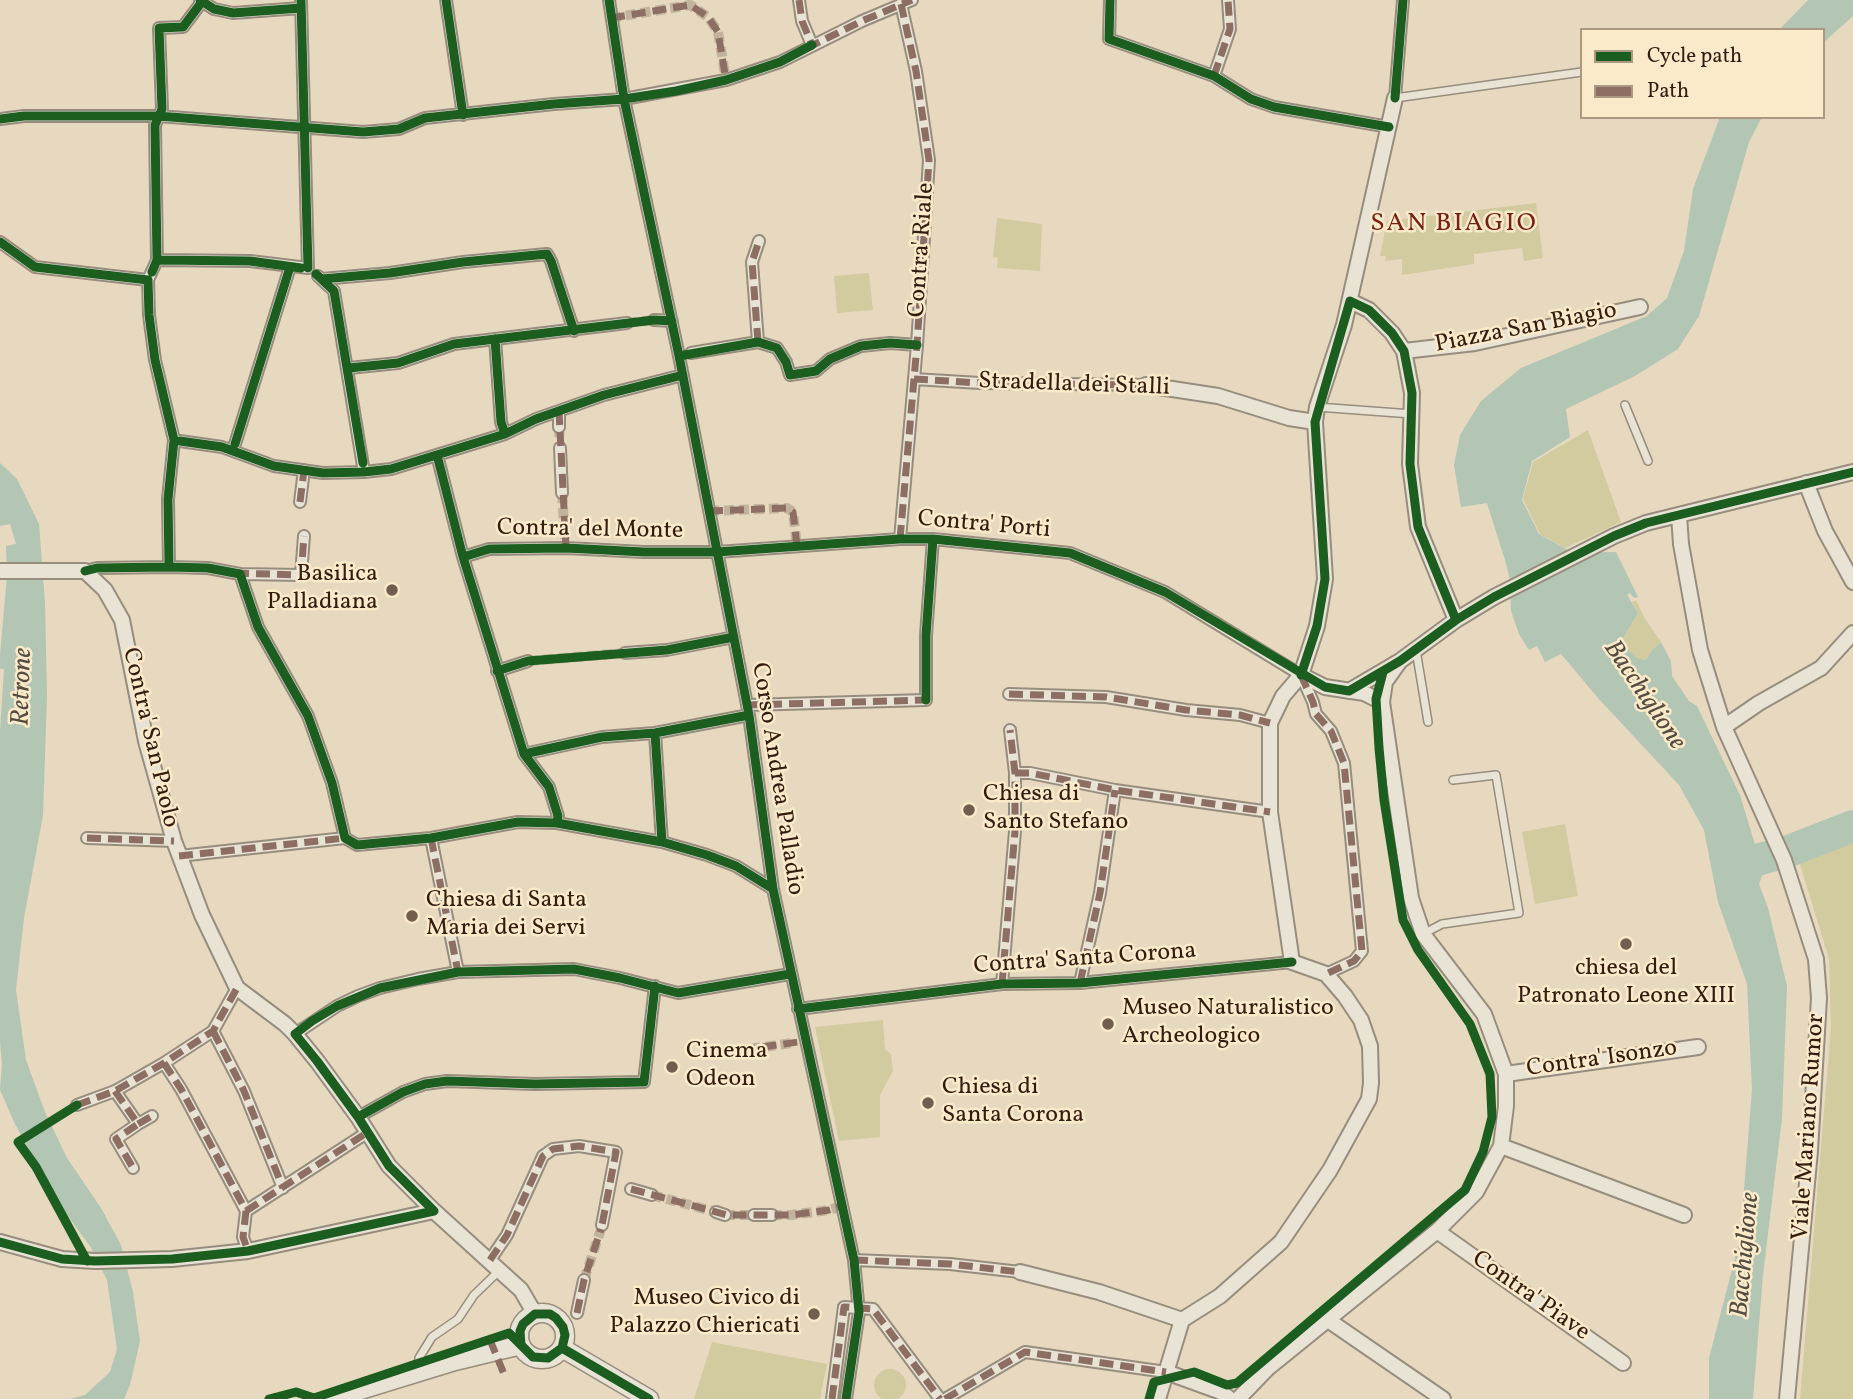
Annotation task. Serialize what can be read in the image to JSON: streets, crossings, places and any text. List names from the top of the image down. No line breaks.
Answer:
{"streets":{"street":["Contra' Riale","Piazza San Biagio","Stradella dei Stalli","Contra' Porti","Contra' del Monte","Contra' San Paolo","Corso Andrea Palladio","Contra' Santa Corona","Contra' Isonzo","Viale Mariano Rumor","Contra' Piave"]},"crossings":[["Contra' Riale","Stradella dei Stalli"],["Contra' Riale","Contra' Porti"],["Contra' Porti","Contra' del Monte"],["Contra' Porti","Corso Andrea Palladio"],["Contra' del Monte","Corso Andrea Palladio"],["Corso Andrea Palladio","Contra' Santa Corona"]],"districts":["SAN BIAGIO"],"water":["Retrone","Bacchiglione"],"places":["Basilica Palladiana","Chiesa di Santo Stefano","Chiesa di Santa Maria dei Servi","chiesa del Patronato Leone XIII","Museo Naturalistico Archeologico","Cinema Odeon","Chiesa di Santa Corona","Museo Civico di Palazzo Chiericati"],"legend":["Cycle path","Path"]}
